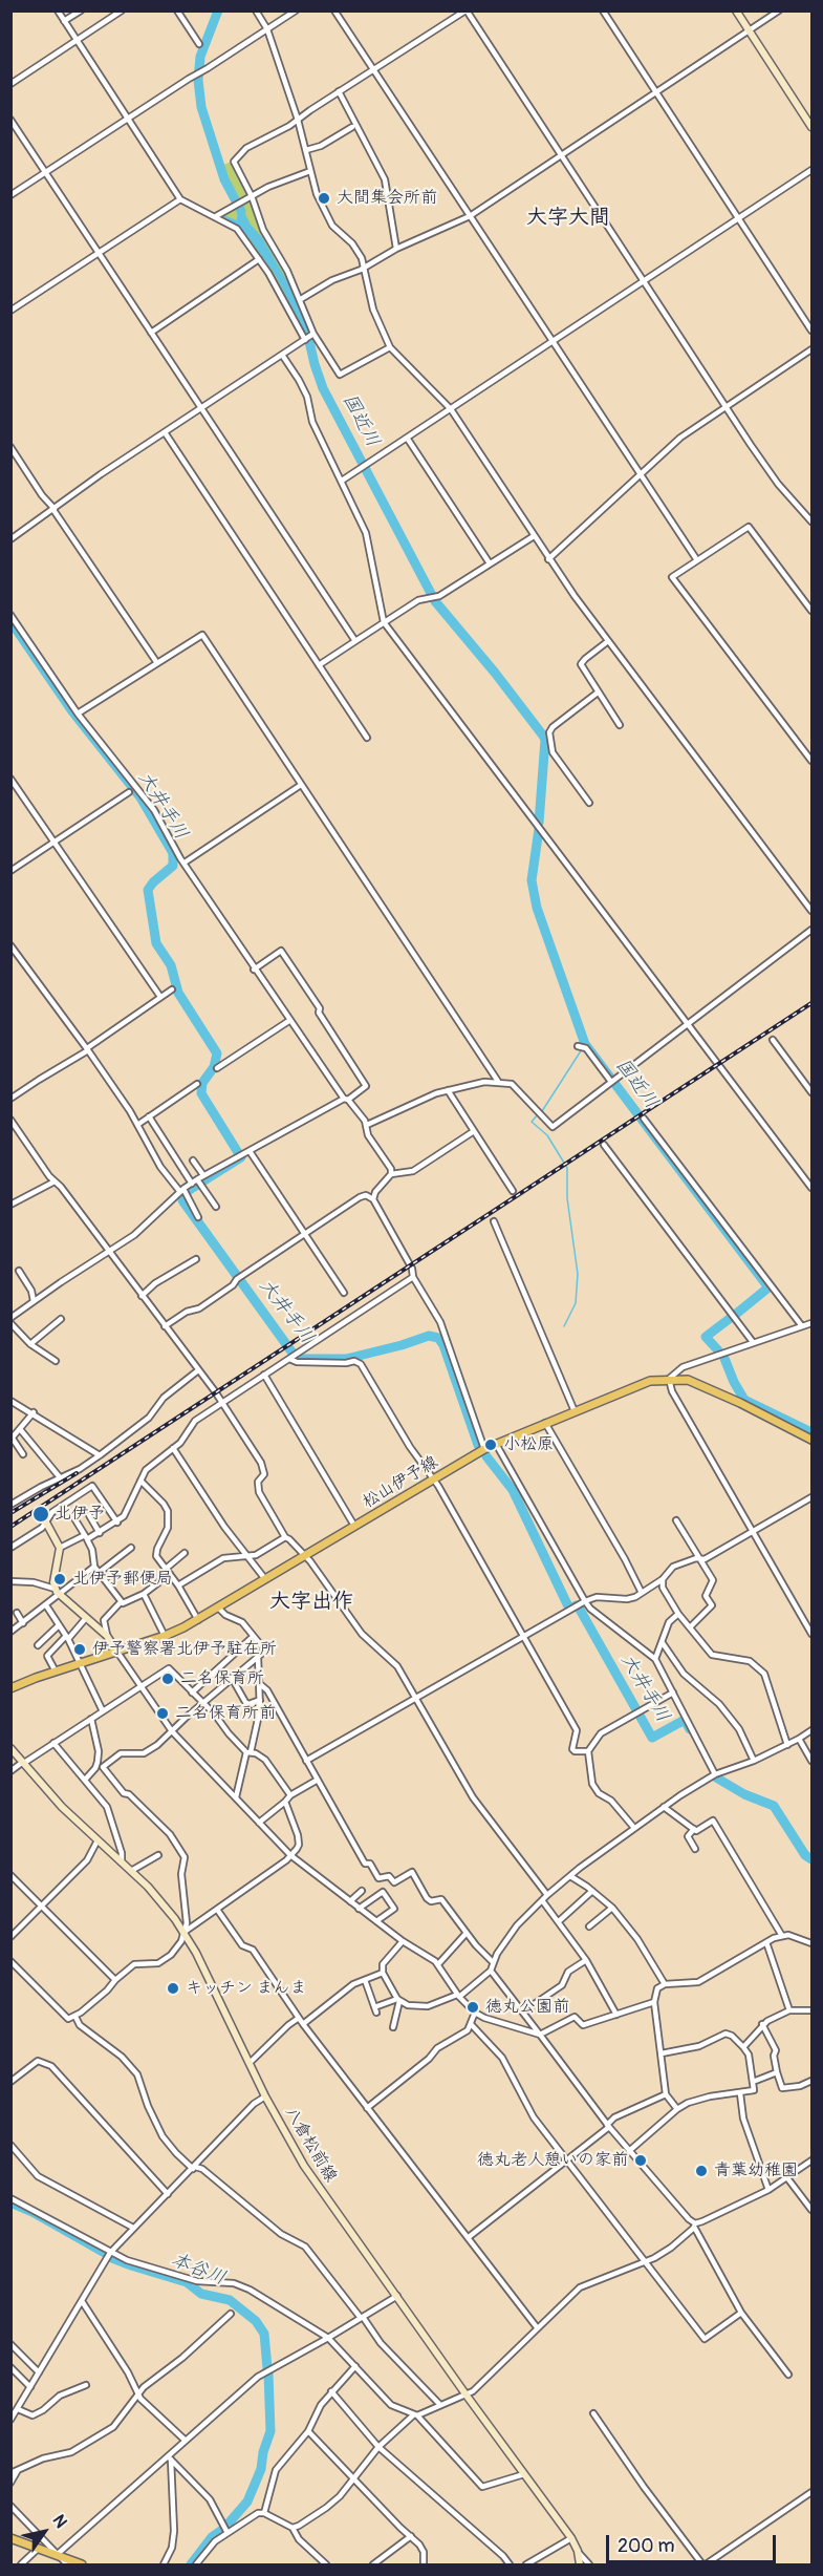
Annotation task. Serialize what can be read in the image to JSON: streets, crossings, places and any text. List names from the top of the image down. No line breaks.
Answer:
{"streets":{"main road":["松山伊予線","八倉松前線"]},"districts":["大字大間","大字出作"],"water":["国近川","大井手川","本谷川"],"places":["大間集会所前","小松原","北伊予","北伊予郵便局","伊予警察署北伊予駐在所","二名保育所","二名保育所前","キッチン まんま","徳丸公園前","徳丸老人憩いの家前","青葉幼稚園"],"scale_bar":"200 m","north":"top right"}
